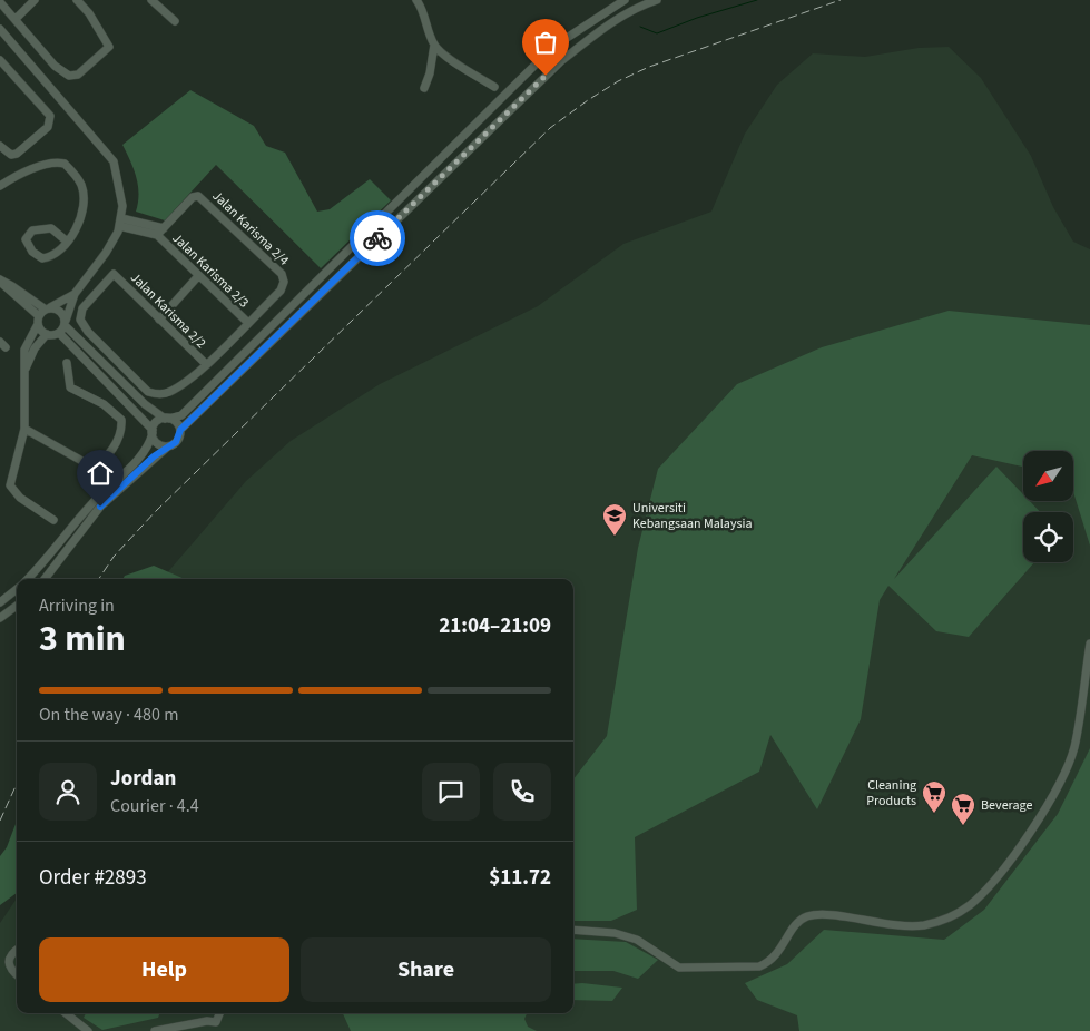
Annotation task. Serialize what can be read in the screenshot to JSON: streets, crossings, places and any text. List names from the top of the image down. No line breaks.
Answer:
{"streets":{"street":["Jalan Karisma 2/4","Jalan Karisma 2/3","Jalan Karisma 2/2"]},"crossings":[["Jalan Karisma 2/4","Jalan Karisma 2/3"]],"places":{"school or university":["Universiti Kebangsaan Malaysia"],"supermarket":["Cleaning Products","Beverage"]},"north":"bottom left","page":{"heading":["3 min","Arriving in","21:04–21:09"],"panel":["Jordan","Courier · 4.4","Order #2893","$11.72"],"bar":"On the way · 480 m","buttons":["Help","Share"]}}
